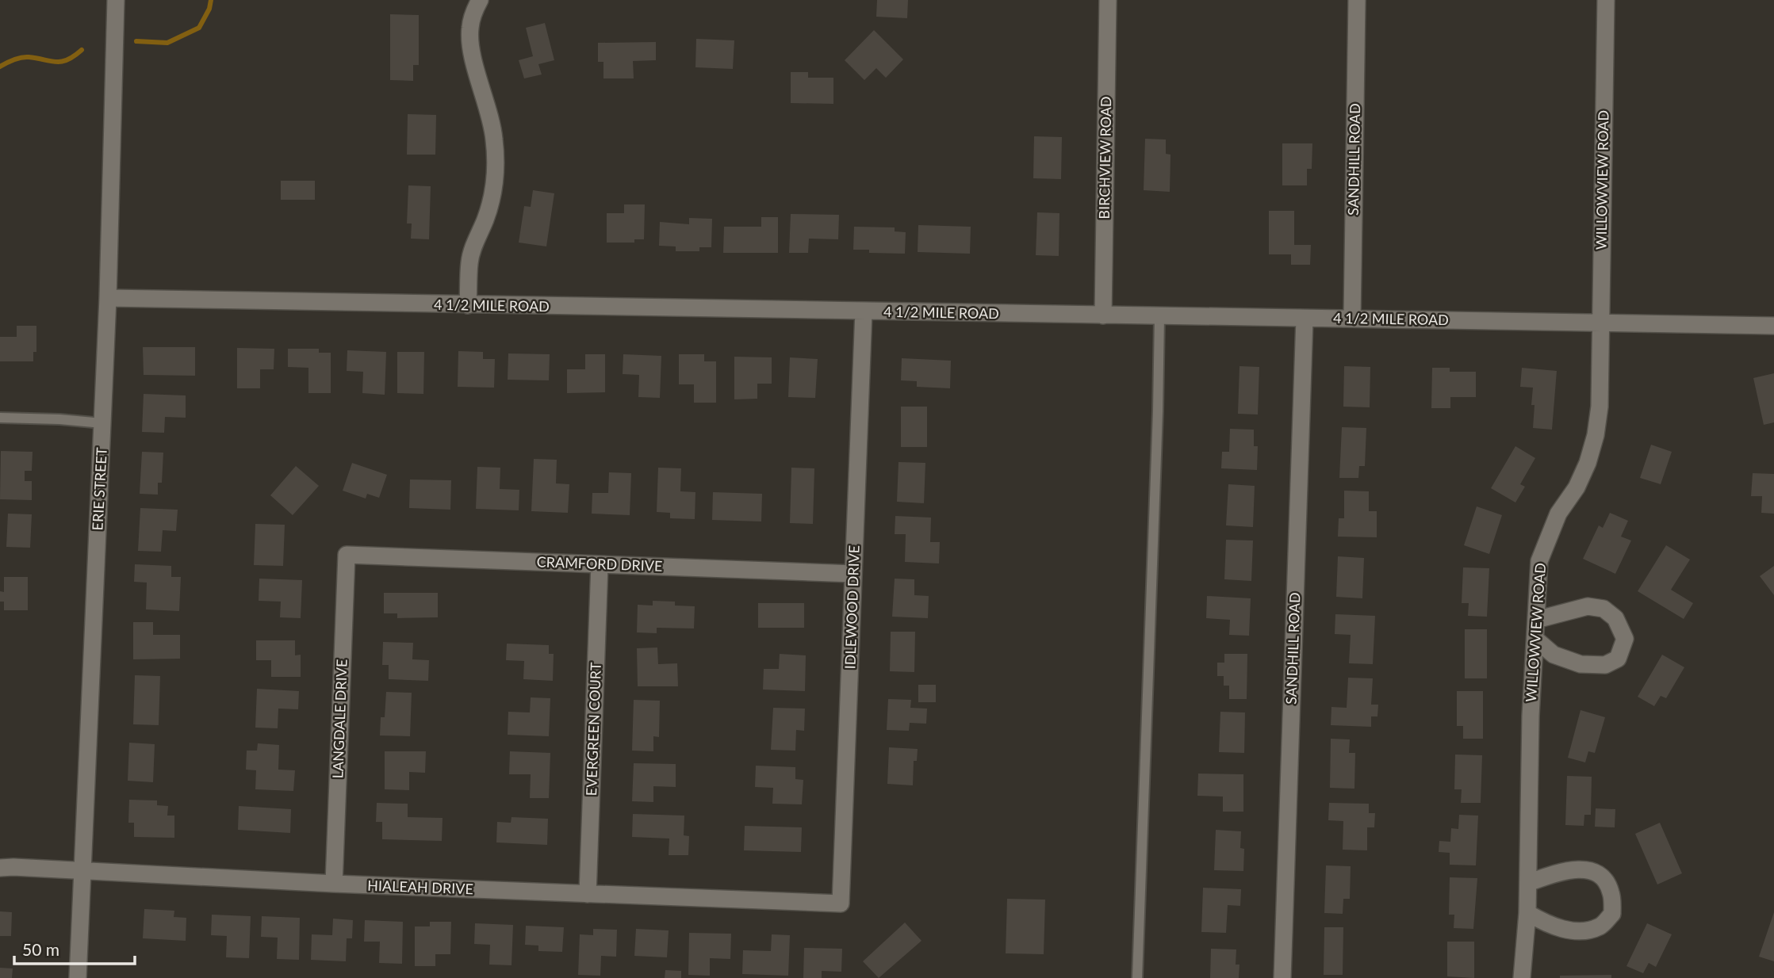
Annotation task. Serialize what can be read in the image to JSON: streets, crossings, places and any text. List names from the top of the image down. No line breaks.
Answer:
{"streets":{"street":["BIRCHVIEW ROAD","SANDHILL ROAD","WILLOWVIEW ROAD","4 1/2 MILE ROAD","ERIE STREET","CRAMFORD DRIVE","IDLEWOOD DRIVE","LANGDALE DRIVE","EVERGREEN COURT","HIALEAH DRIVE"]},"crossings":[["BIRCHVIEW ROAD","4 1/2 MILE ROAD"],["SANDHILL ROAD","4 1/2 MILE ROAD"],["WILLOWVIEW ROAD","4 1/2 MILE ROAD"],["4 1/2 MILE ROAD","ERIE STREET"],["4 1/2 MILE ROAD","IDLEWOOD DRIVE"],["ERIE STREET","HIALEAH DRIVE"],["CRAMFORD DRIVE","IDLEWOOD DRIVE"],["CRAMFORD DRIVE","LANGDALE DRIVE"],["CRAMFORD DRIVE","EVERGREEN COURT"],["IDLEWOOD DRIVE","HIALEAH DRIVE"],["LANGDALE DRIVE","HIALEAH DRIVE"],["EVERGREEN COURT","HIALEAH DRIVE"]],"scale_bar":"50 m"}
